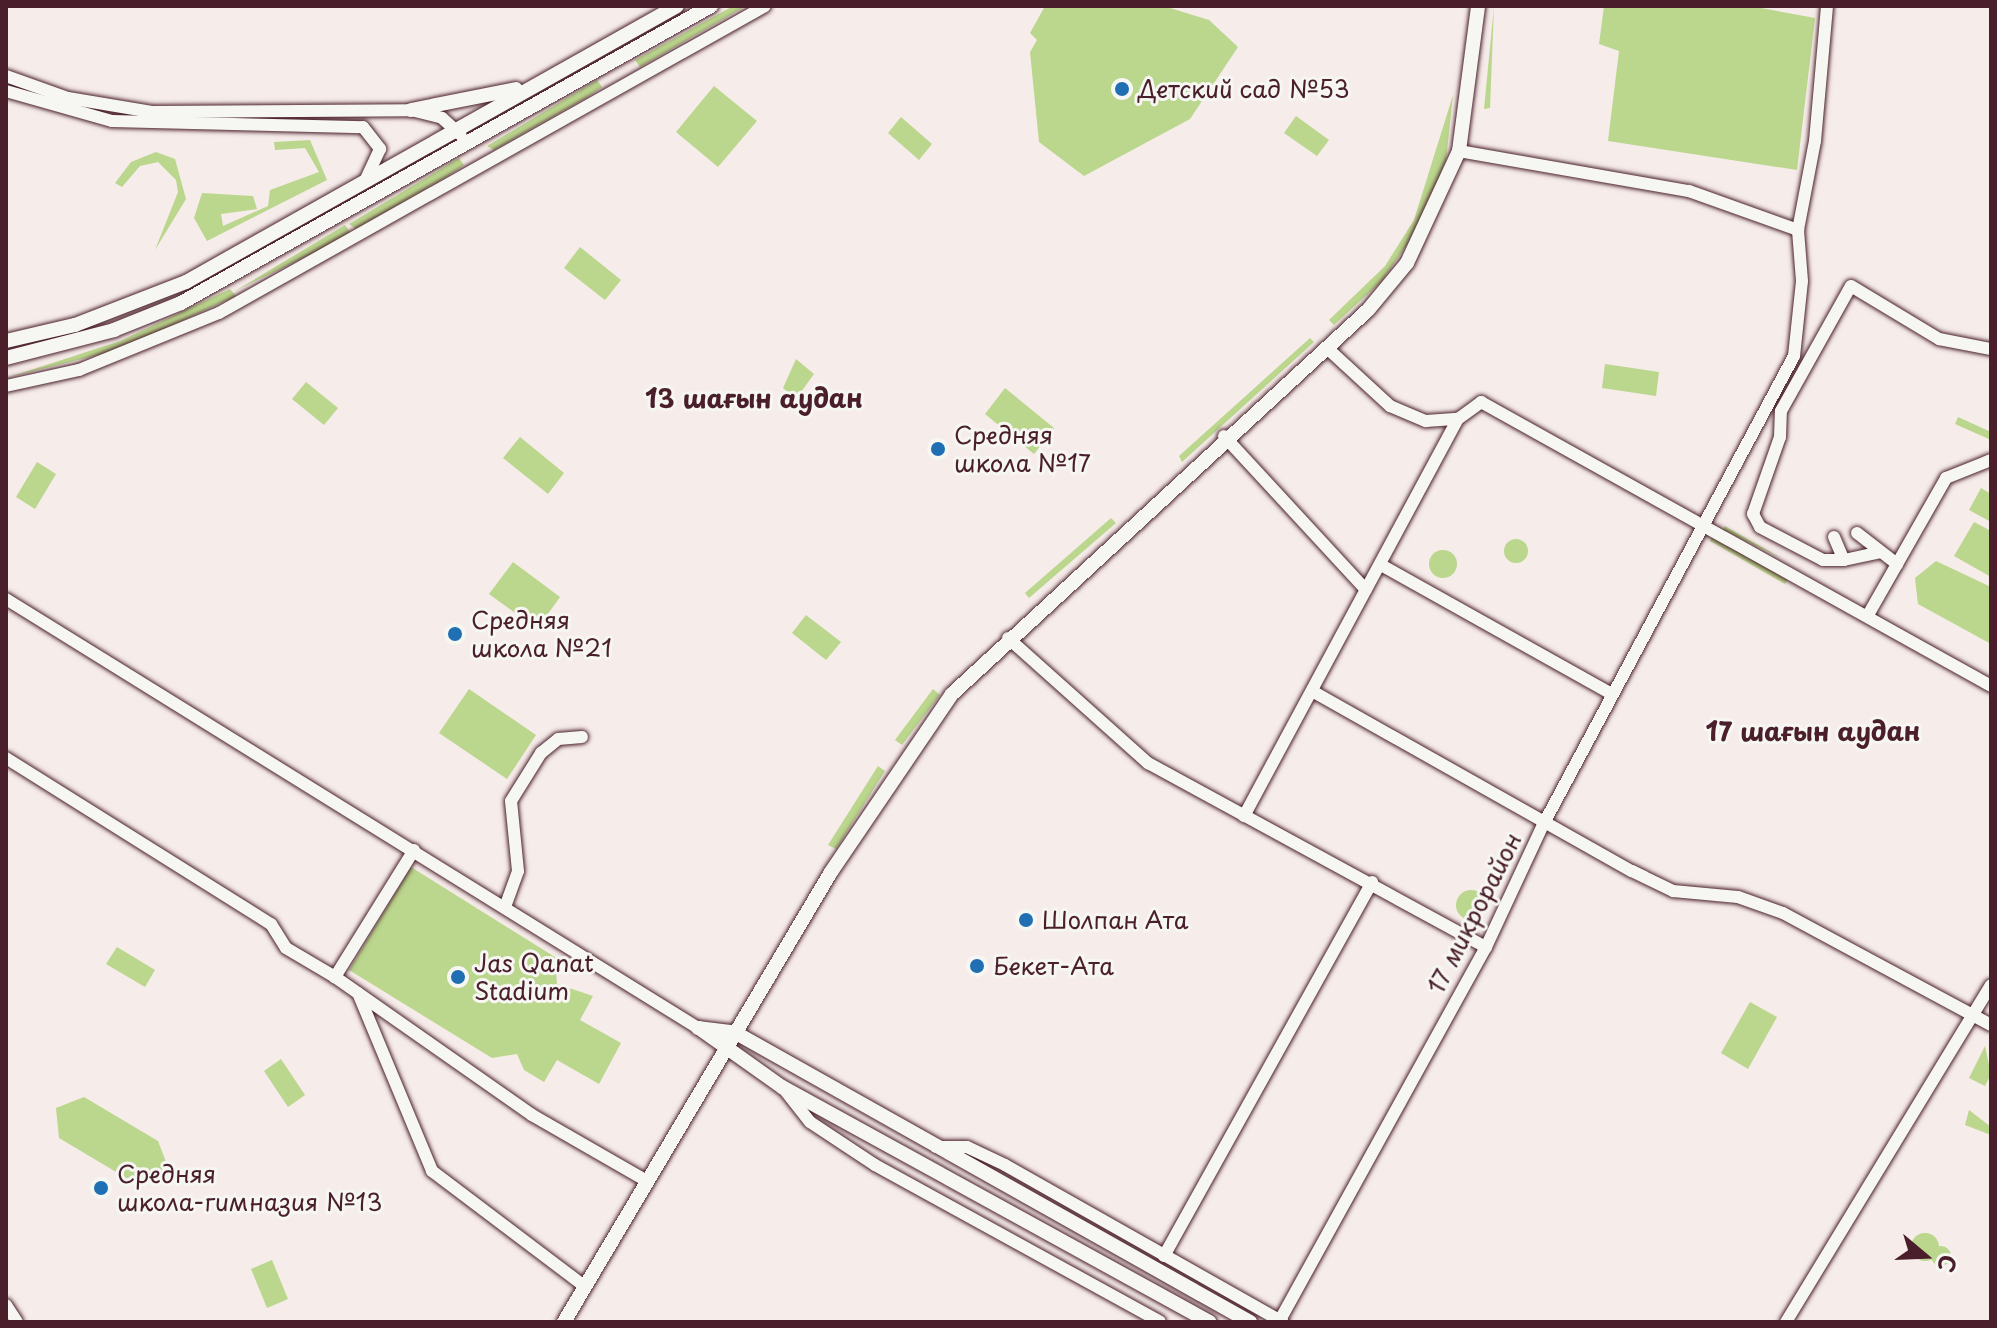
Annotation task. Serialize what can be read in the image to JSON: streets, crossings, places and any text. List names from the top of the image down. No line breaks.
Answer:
{"streets":{"street":["17 микрорайон"]},"districts":["13 шағын аудан","17 шағын аудан"],"places":["Детский сад №53","Средняя школа №17","Средняя школа №21","Шолпан Ата","Бекет-Ата","Jas Qanat Stadium","Средняя школа-гимназия №13"],"north":"right"}
